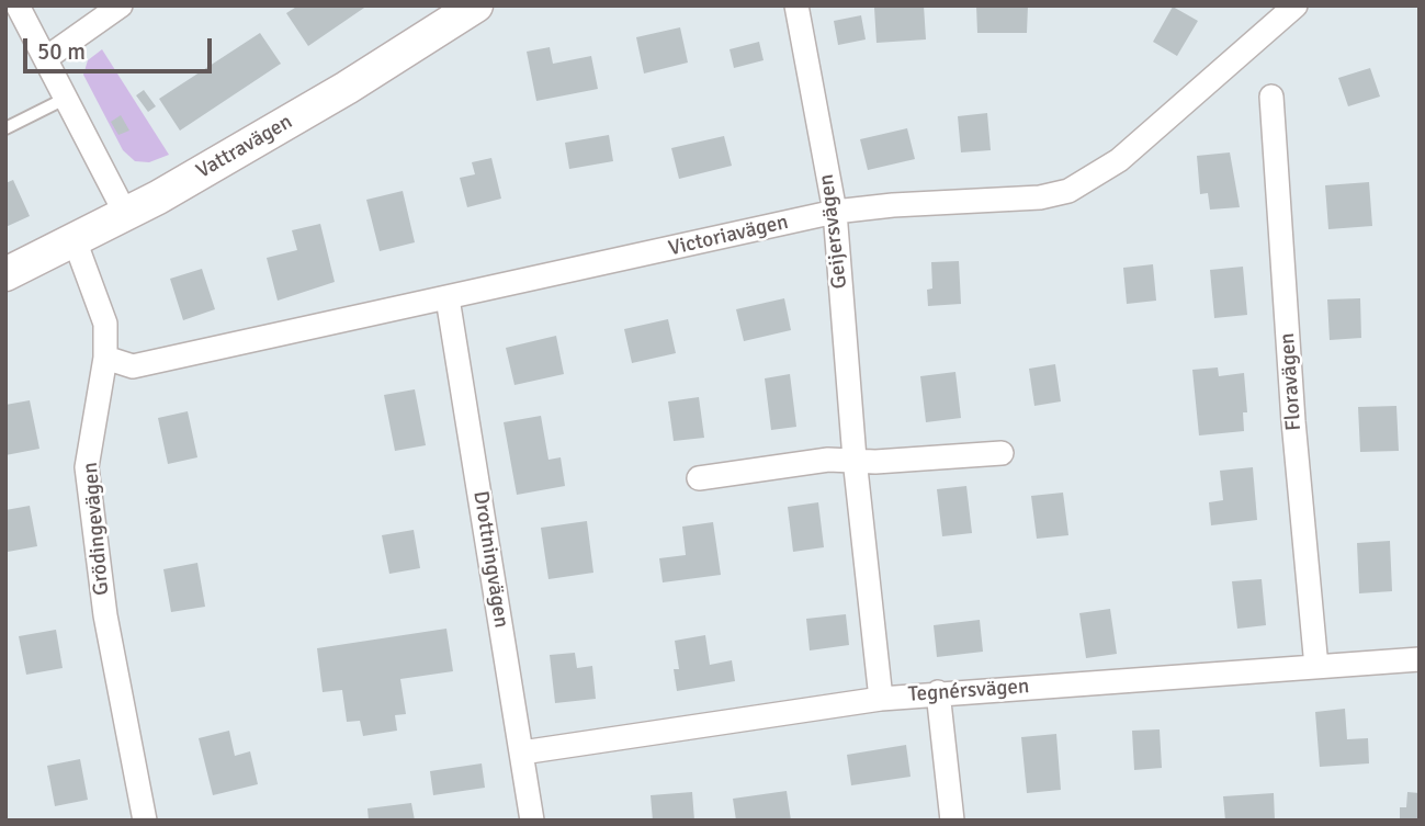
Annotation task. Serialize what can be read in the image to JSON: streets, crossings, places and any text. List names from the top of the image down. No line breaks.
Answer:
{"streets":{"street":["Vattravägen","Geijersvägen","Victoriavägen","Floravägen","Grödingevägen","Drottningvägen","Tegnérsvägen"]},"crossings":[["Vattravägen","Grödingevägen"],["Geijersvägen","Victoriavägen"],["Geijersvägen","Tegnérsvägen"],["Victoriavägen","Grödingevägen"],["Victoriavägen","Drottningvägen"],["Floravägen","Tegnérsvägen"],["Drottningvägen","Tegnérsvägen"]],"scale_bar":"50 m"}
